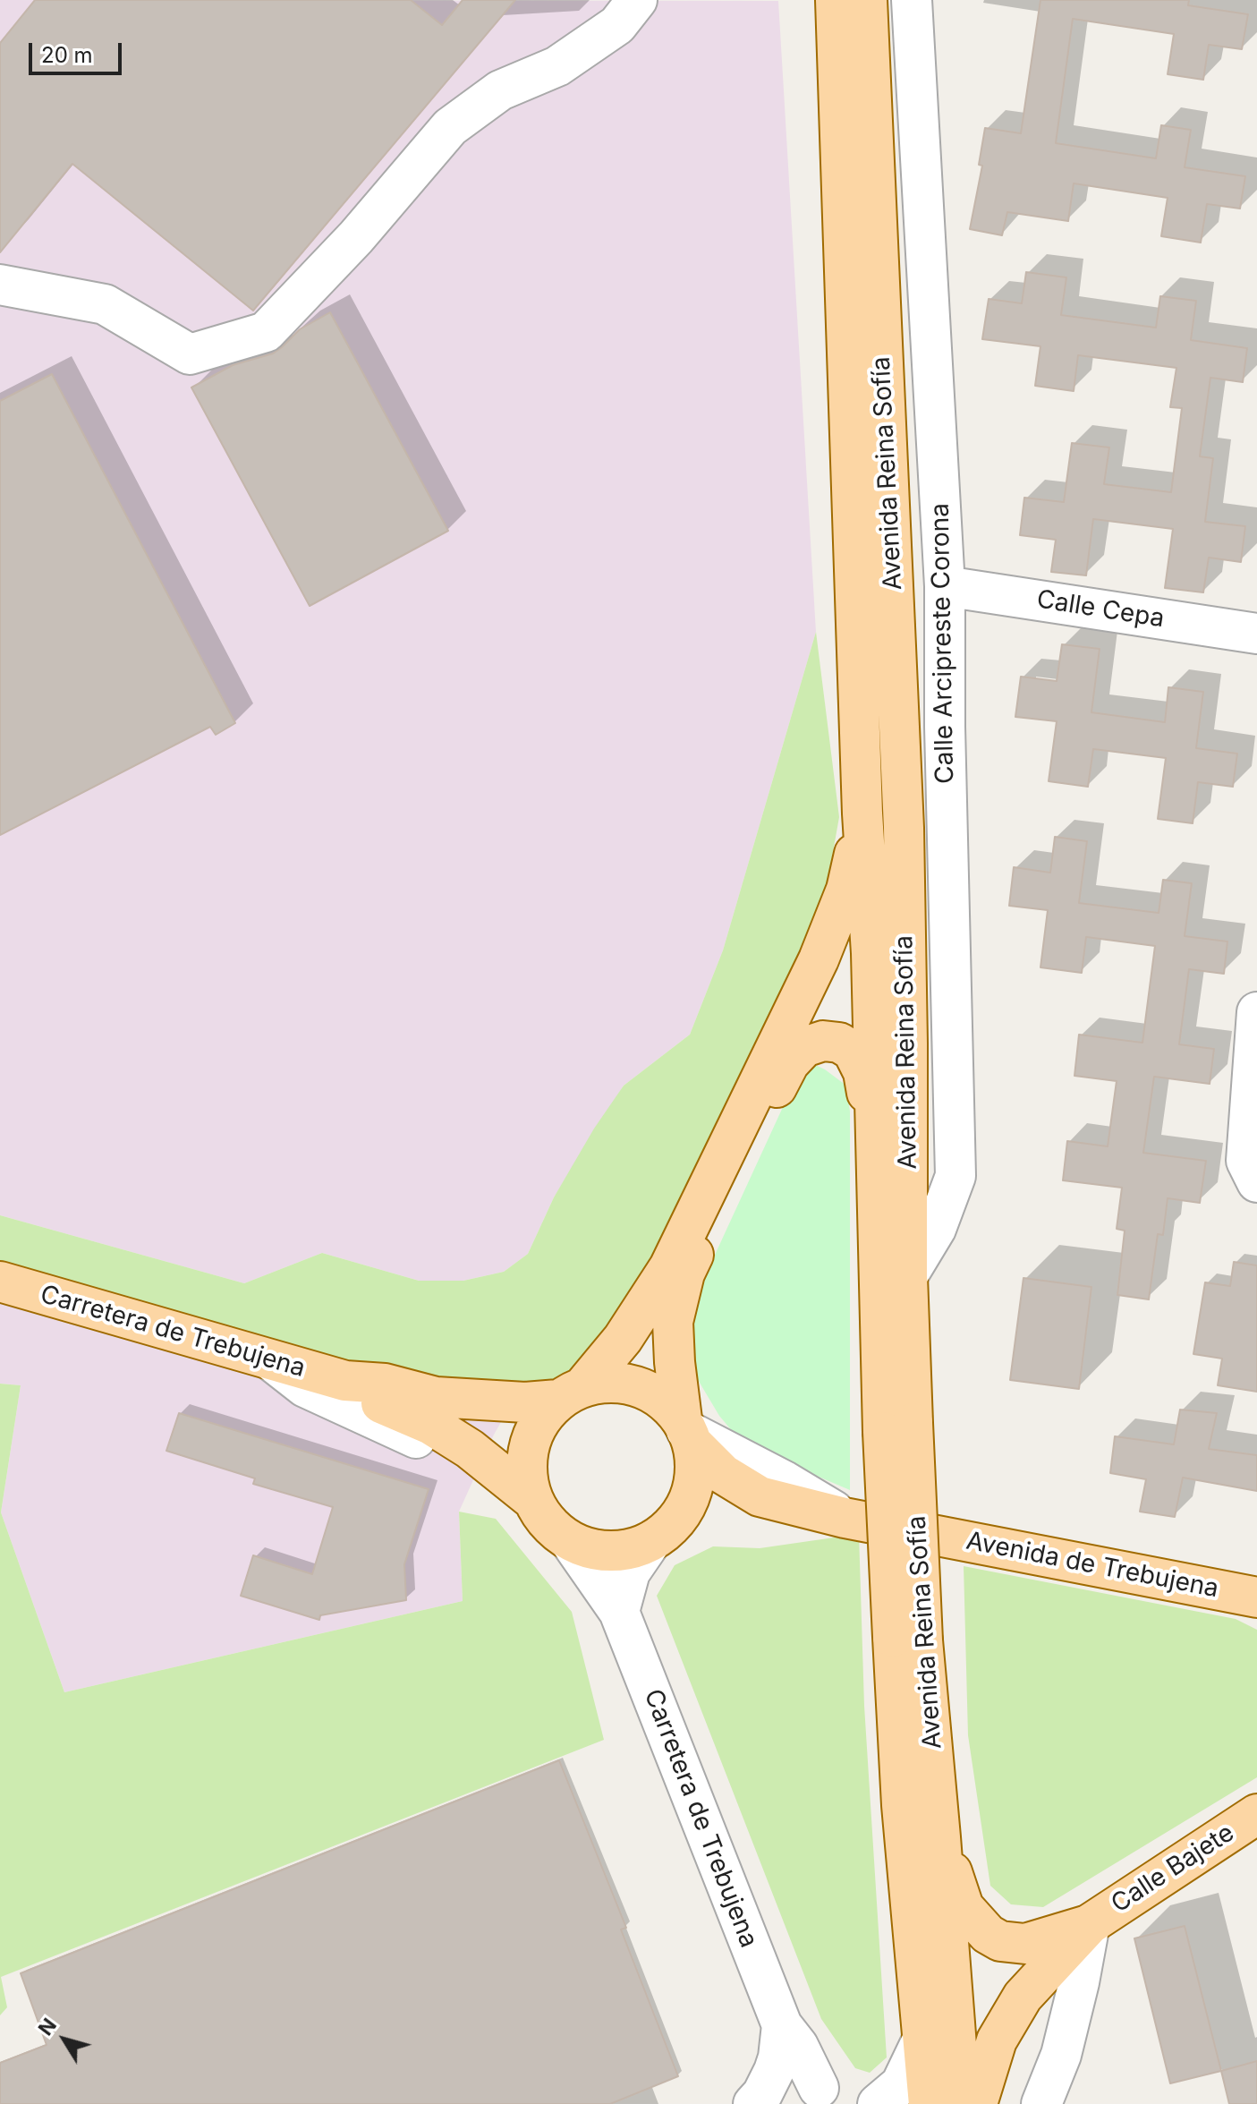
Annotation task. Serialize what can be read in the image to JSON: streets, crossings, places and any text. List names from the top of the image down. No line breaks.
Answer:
{"streets":{"main road":["Avenida Reina Sofía","Carretera de Trebujena","Avenida de Trebujena","Calle Bajete"],"street":["Calle Cepa","Calle Arcipreste Corona"]},"crossings":[["Avenida Reina Sofía","Calle Arcipreste Corona"],["Calle Cepa","Calle Arcipreste Corona"],["Carretera de Trebujena","Avenida de Trebujena"]],"scale_bar":"20 m","north":"top left"}
